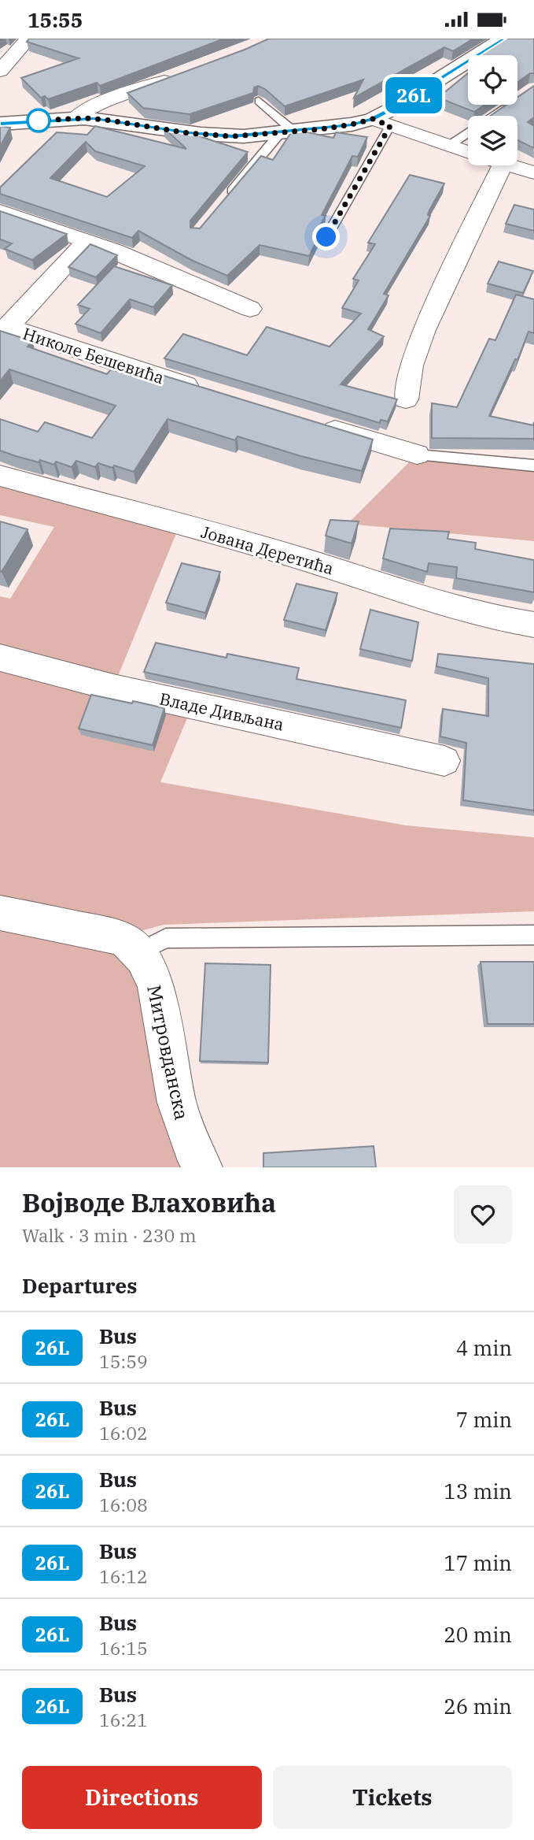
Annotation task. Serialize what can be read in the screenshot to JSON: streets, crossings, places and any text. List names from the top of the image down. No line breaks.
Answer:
{"streets":{"street":["Николе Бешевића","Јована Деретића","Владе Дивљана","Митровданска"]},"lines":["bus line 26L"],"page":{"status":"15:55","on_map":"26L","heading":[["Војводе Влаховића","Walk · 3 min · 230 m"],"Departures"],"list":[{"mark":"26L","name":"Bus","note":"15:59","value":"4 min"},{"mark":"26L","name":"Bus","note":"16:02","value":"7 min"},{"mark":"26L","name":"Bus","note":"16:08","value":"13 min"},{"mark":"26L","name":"Bus","note":"16:12","value":"17 min"},{"mark":"26L","name":"Bus","note":"16:15","value":"20 min"},{"mark":"26L","name":"Bus","note":"16:21","value":"26 min"}],"buttons":["Directions","Tickets"]}}
